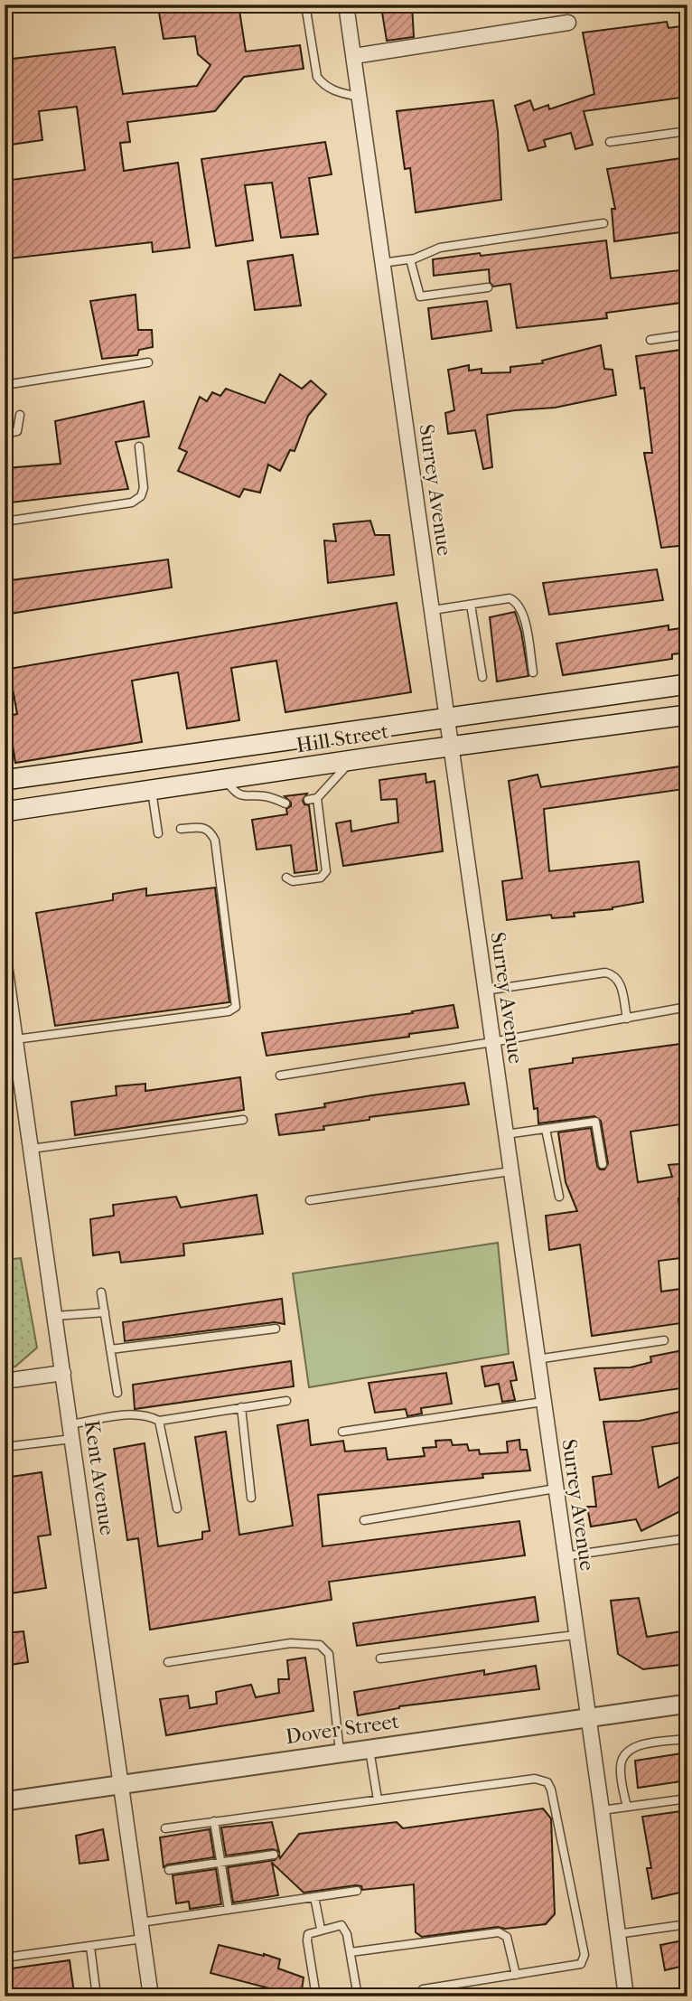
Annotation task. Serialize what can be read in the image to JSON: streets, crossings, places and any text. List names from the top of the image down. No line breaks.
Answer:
{"streets":{"main road":["Hill Street"],"street":["Surrey Avenue","Kent Avenue","Dover Street"]},"crossings":[["Surrey Avenue","Hill Street"],["Surrey Avenue","Dover Street"],["Kent Avenue","Dover Street"]]}
